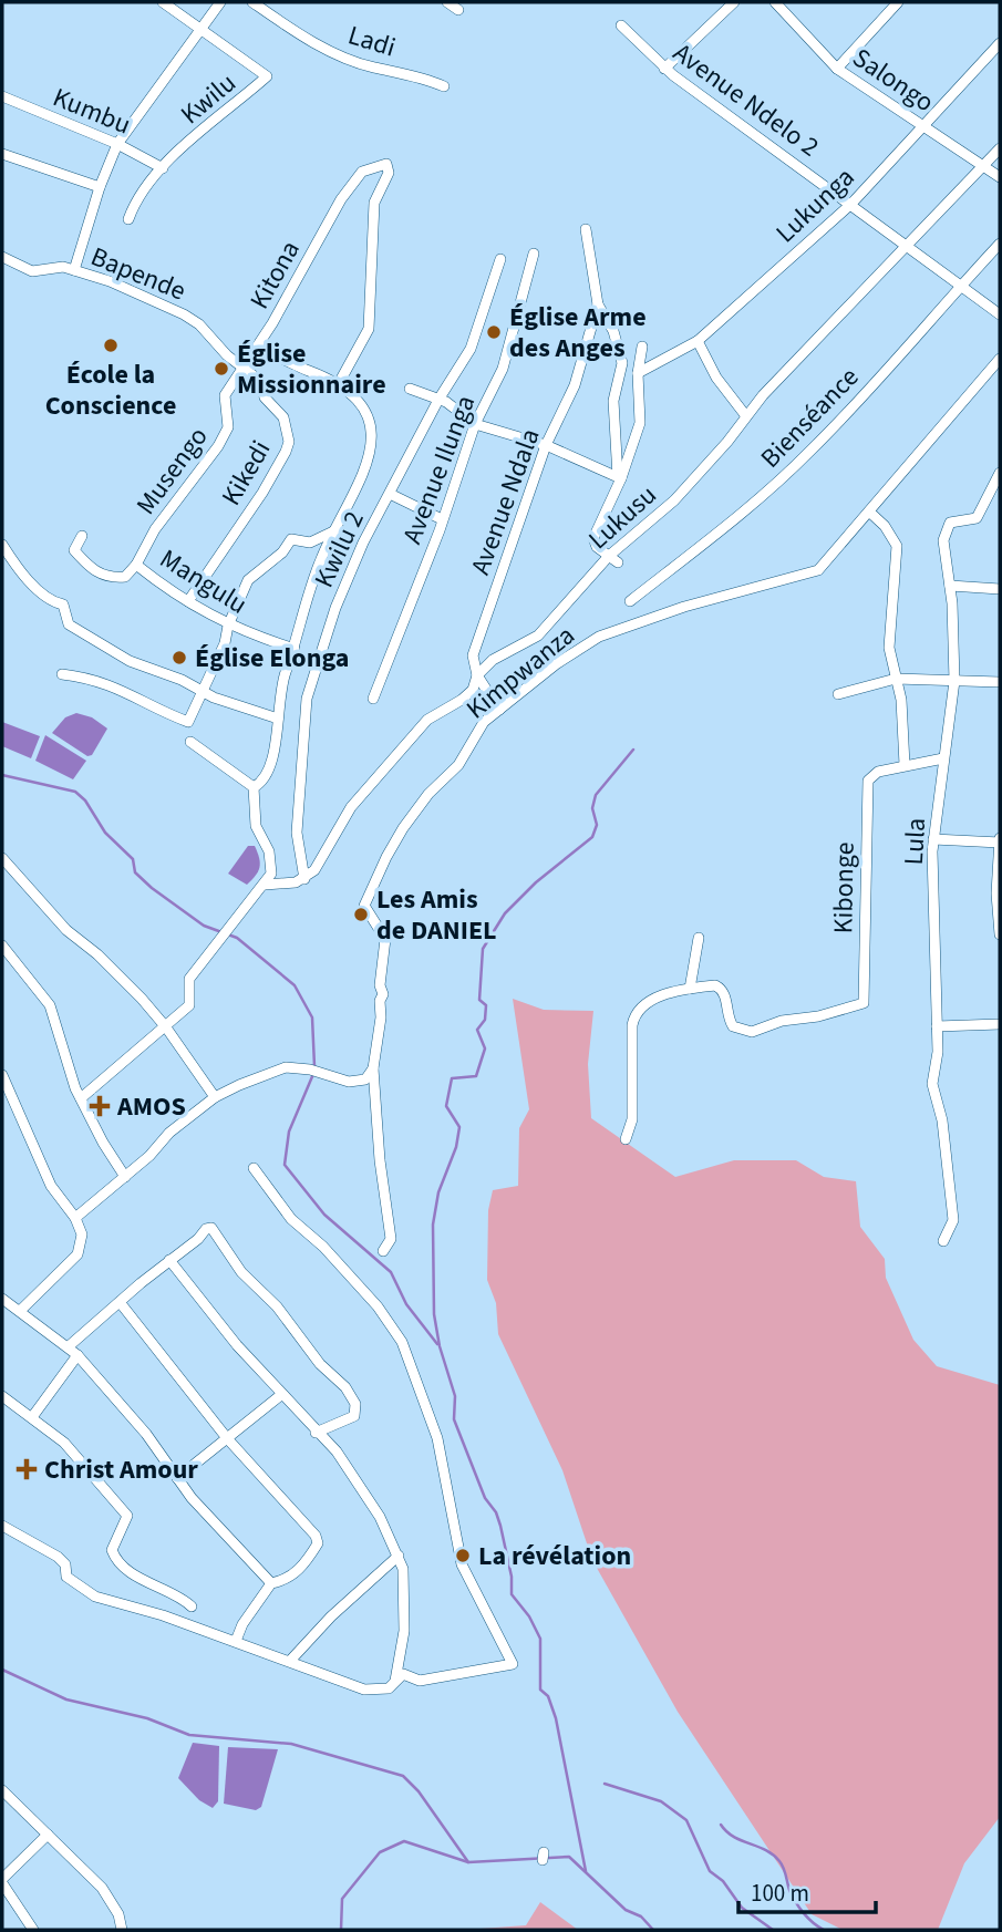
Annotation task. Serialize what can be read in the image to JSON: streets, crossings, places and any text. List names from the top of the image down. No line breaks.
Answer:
{"streets":{"street":["Ladi","Salongo","Kwilu","Avenue Ndelo 2","Kumbu","Lukunga","Bapende","Kitona","Bienséance","Avenue Ilunga","Musengo","Kikedi","Avenue Ndala","Lukusu","Kwilu 2","Mangulu","Kimpwanza","Lula","Kibonge"]},"crossings":[["Salongo","Lukunga"],["Salongo","Lukusu"],["Kwilu","Kumbu"],["Avenue Ndelo 2","Lukunga"],["Avenue Ndelo 2","Bienséance"],["Avenue Ndelo 2","Lukusu"],["Bapende","Kitona"],["Bapende","Kikedi"],["Kitona","Musengo"],["Kitona","Kikedi"],["Musengo","Mangulu"],["Kikedi","Mangulu"],["Avenue Ndala","Lukusu"],["Lukusu","Kwilu 2"]],"places":{"other":["Église Arme des Anges","École la Conscience","Église Missionnaire","Église Elonga","Les Amis de DANIEL","La révélation"],"health":["AMOS","Christ Amour"]},"scale_bar":"100 m"}
